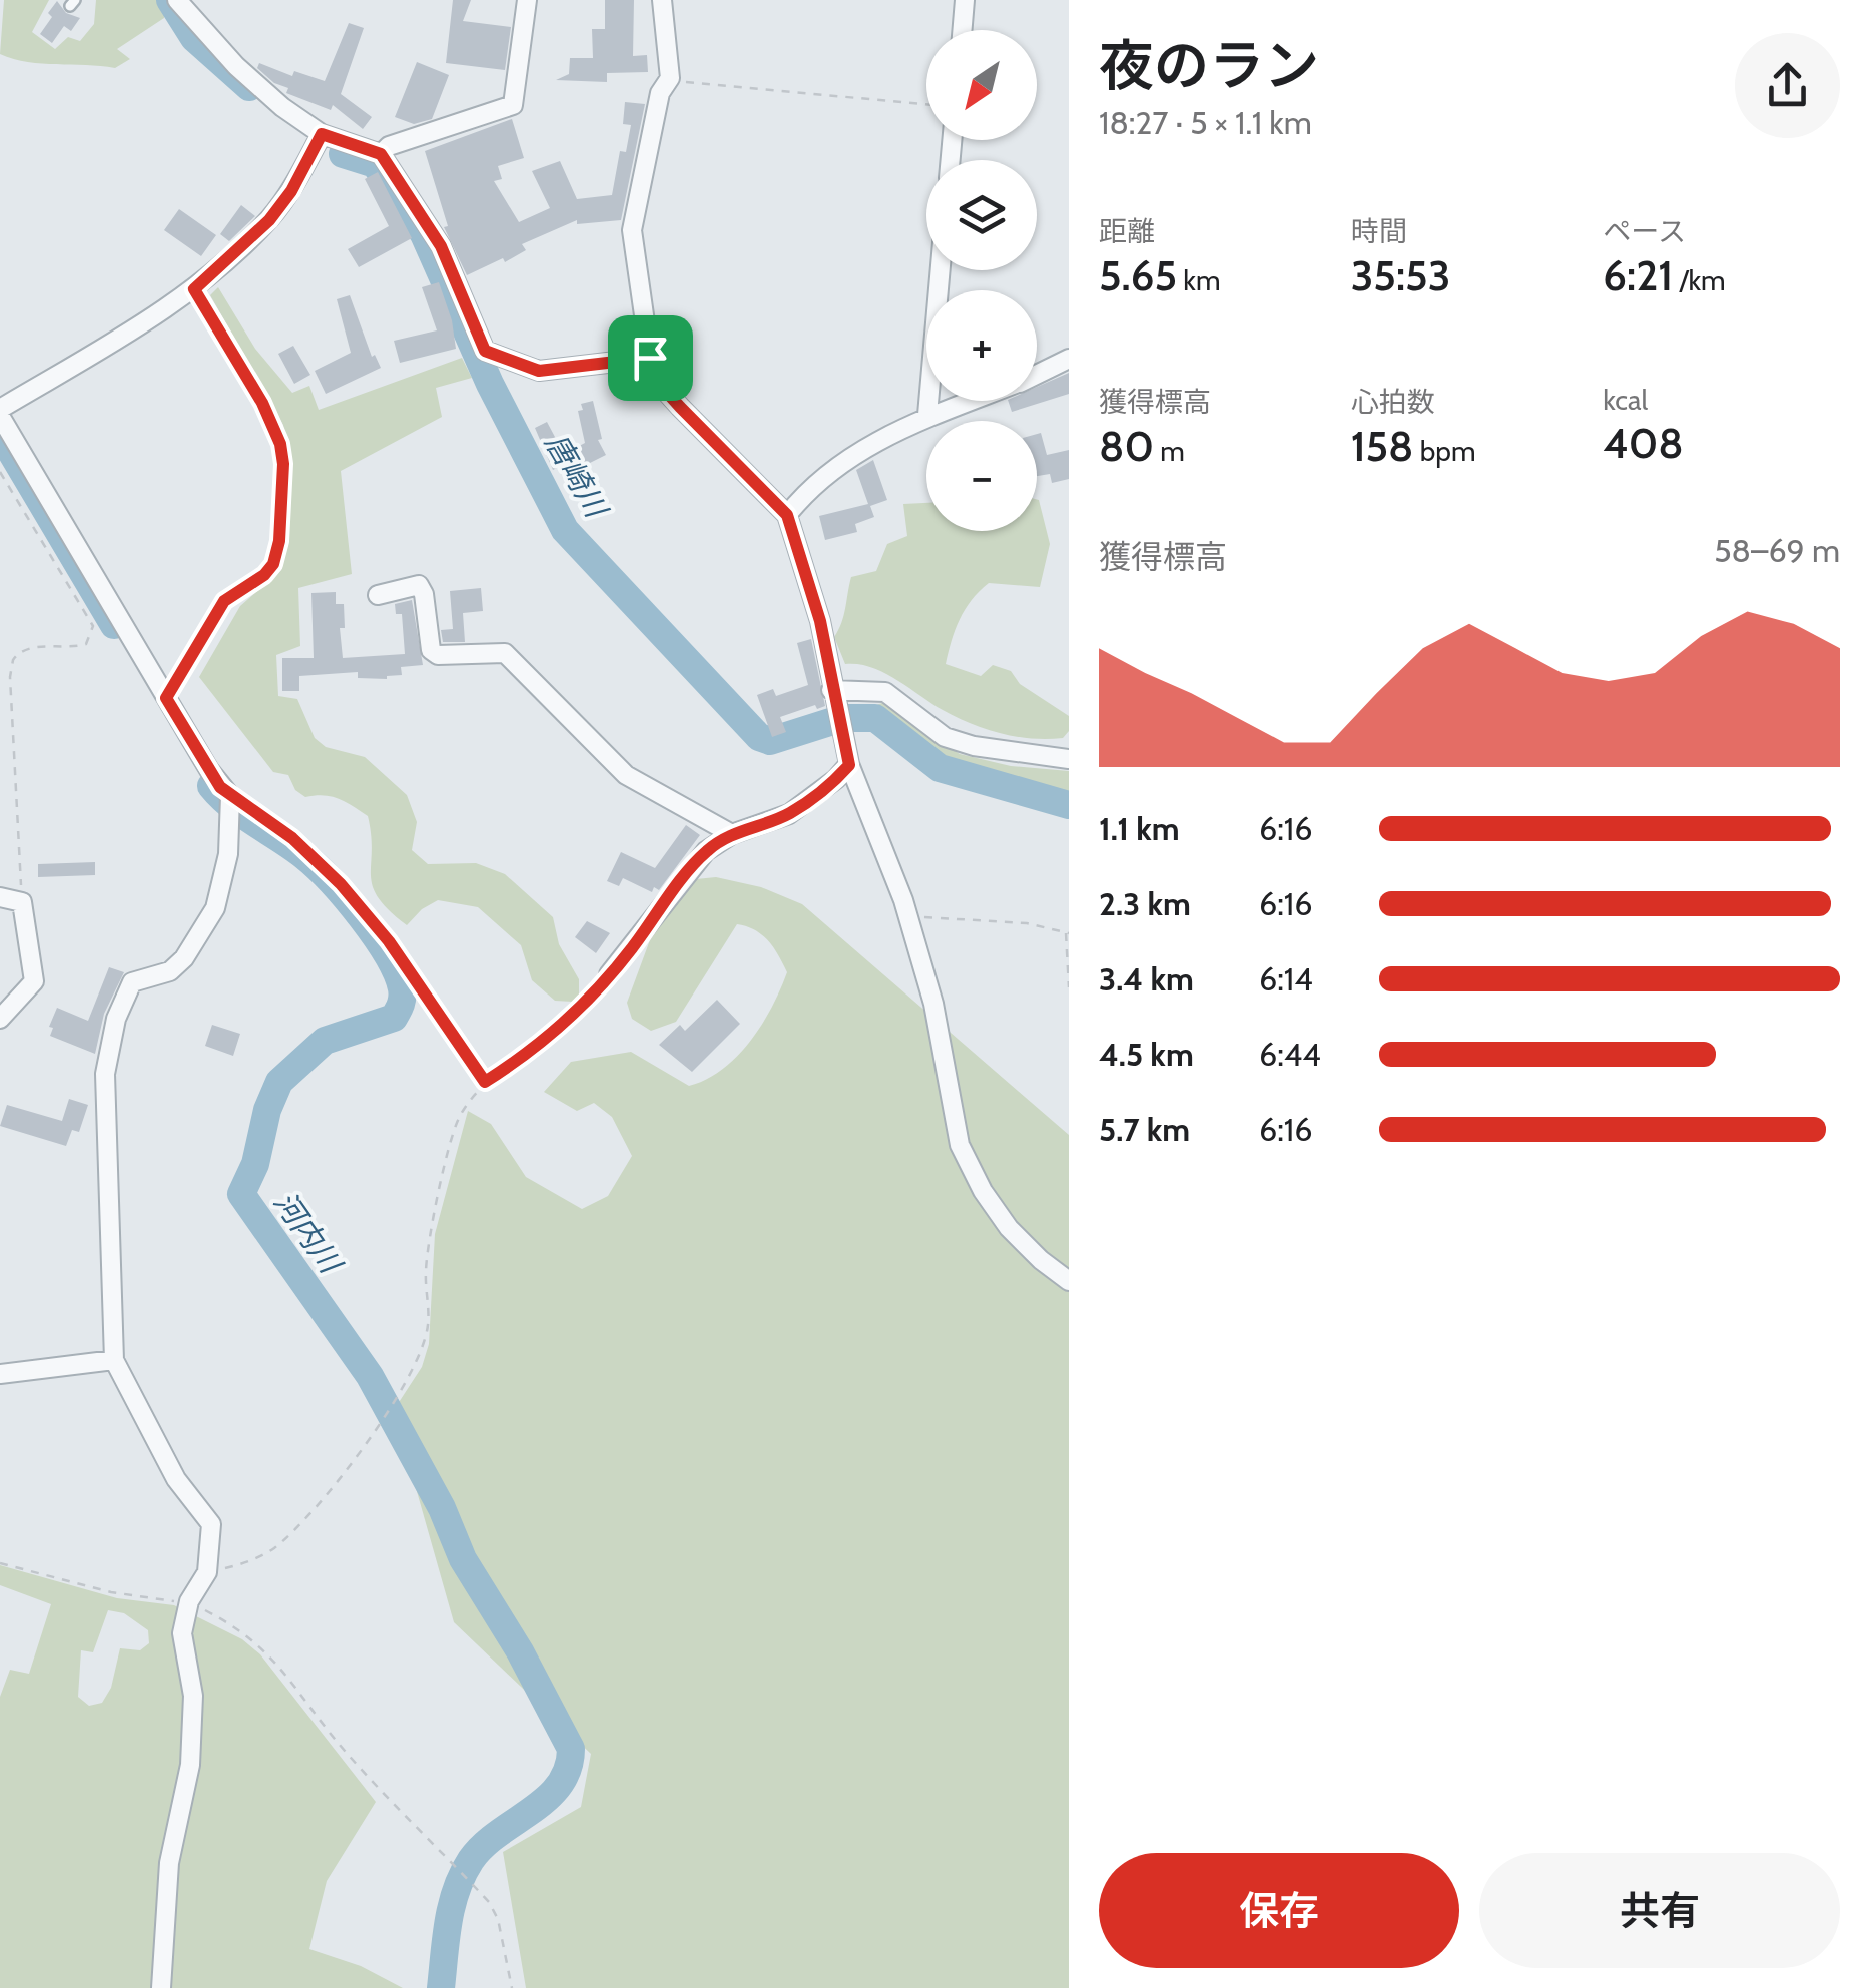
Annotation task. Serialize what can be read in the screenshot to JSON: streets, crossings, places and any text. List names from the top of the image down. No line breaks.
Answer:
{"water":["唐崎川","河内川"],"north":"bottom left","page":{"heading":["夜のラン","18:27 · 5 × 1.1 km"],"map_buttons":["+","−"],"stats":[["距離","5.65 km"],["時間","35:53"],["ペース","6:21 /km"],["獲得標高","80 m"],["心拍数","158 bpm"],["kcal","408"]],"chart":["獲得標高","58–69 m"],"list":[{"name":"1.1 km","note":"6:16"},{"name":"2.3 km","note":"6:16"},{"name":"3.4 km","note":"6:14"},{"name":"4.5 km","note":"6:44"},{"name":"5.7 km","note":"6:16"}],"buttons":["保存","共有"]}}
